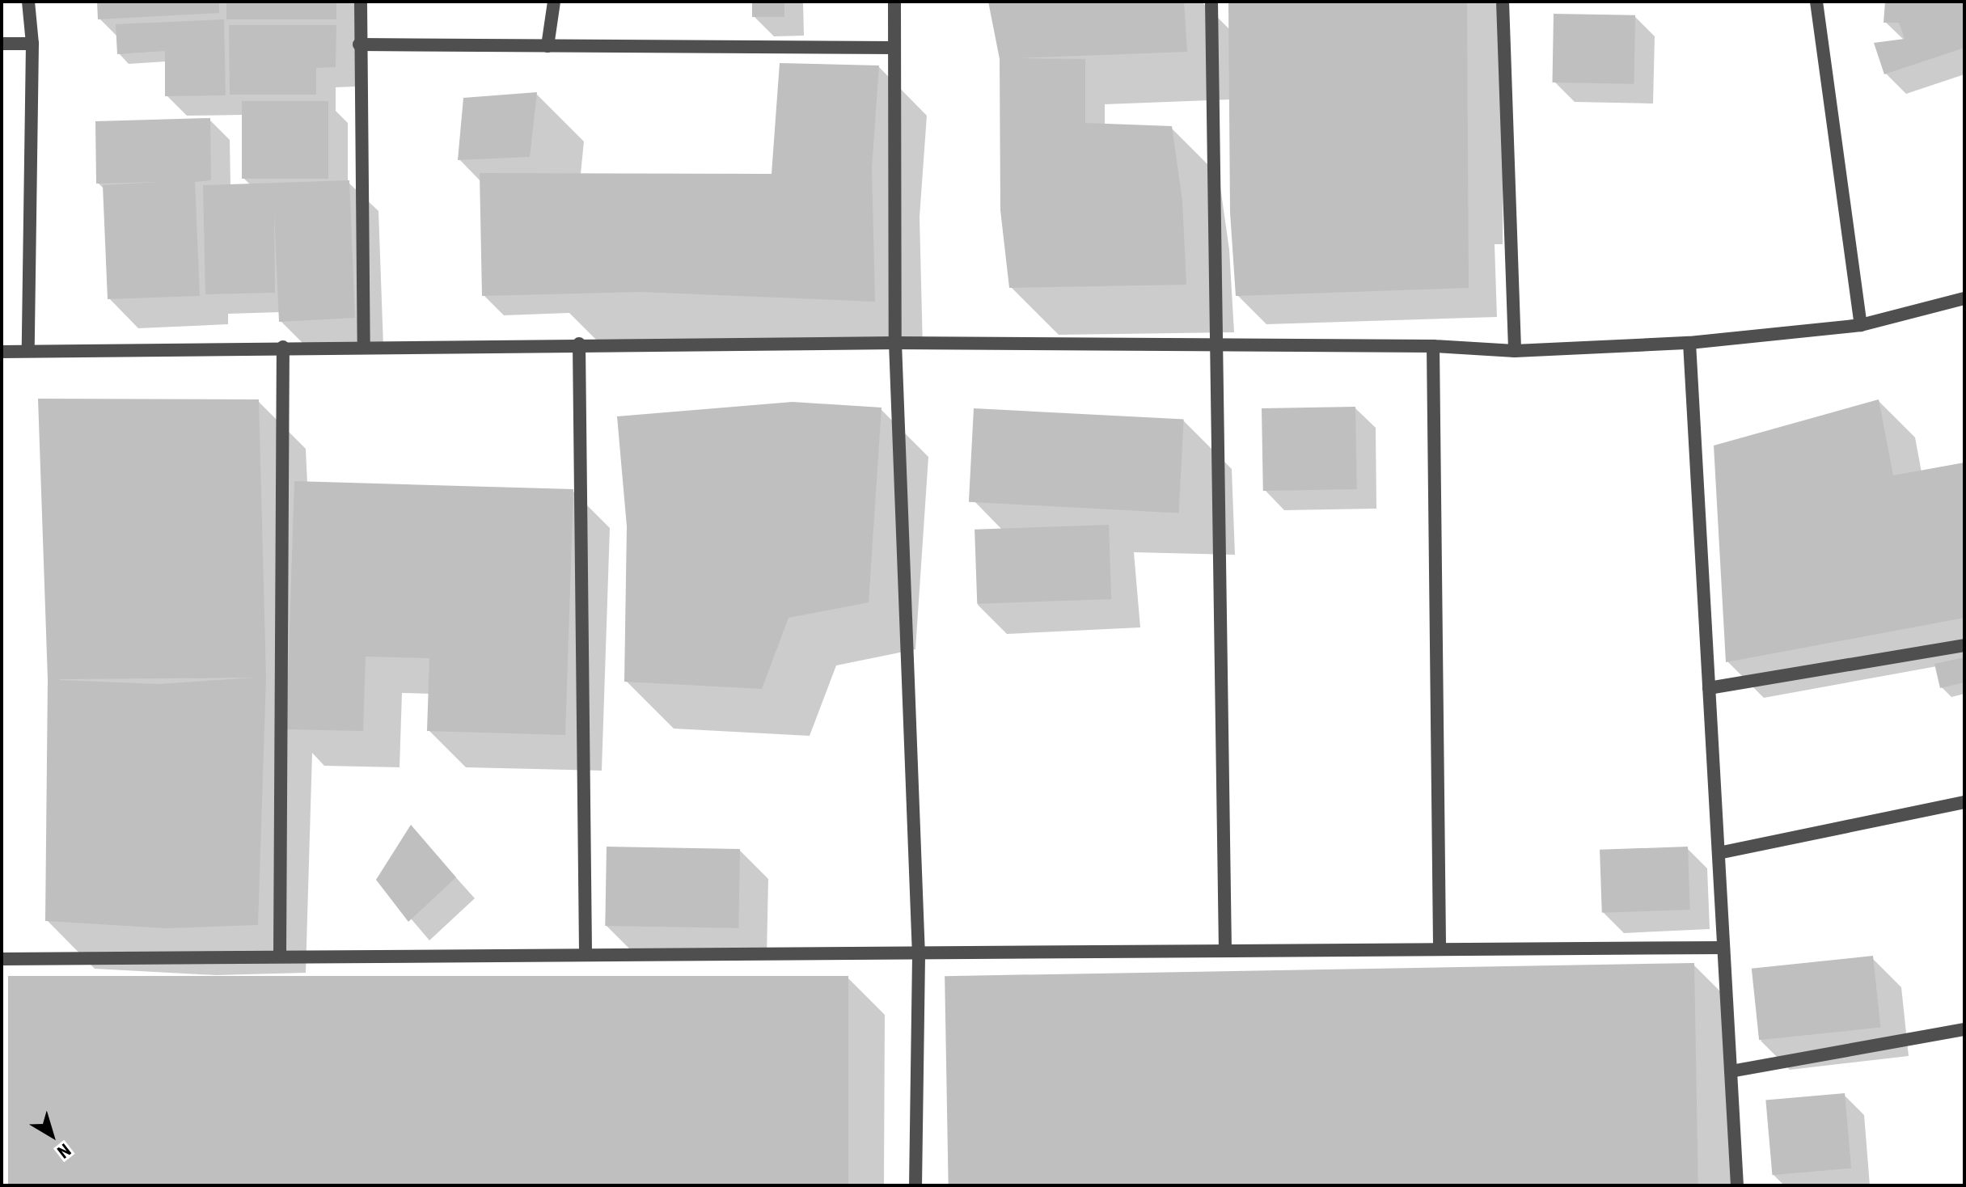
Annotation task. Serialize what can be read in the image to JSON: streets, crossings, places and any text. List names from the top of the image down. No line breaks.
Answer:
{"north":"bottom right"}
